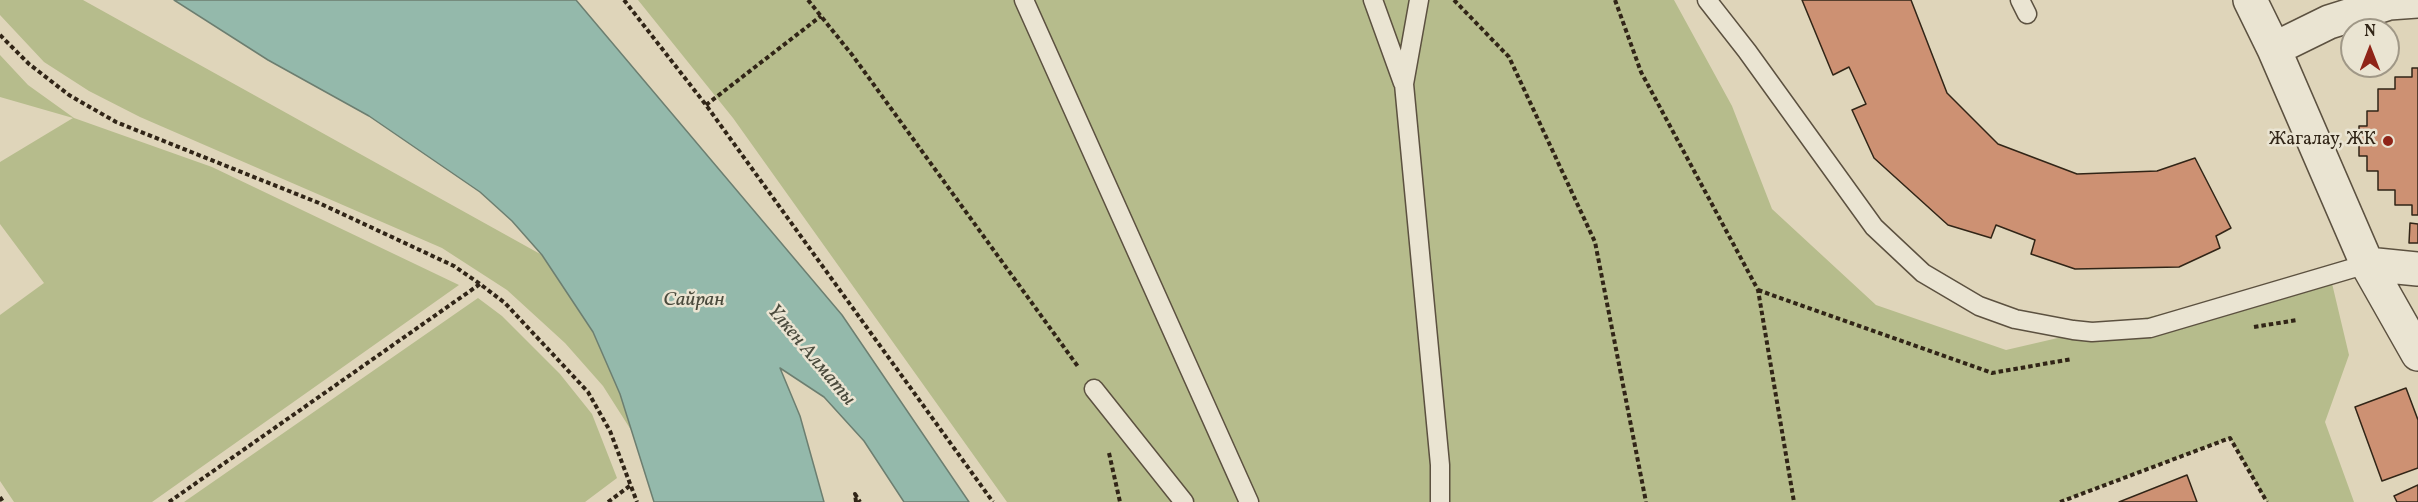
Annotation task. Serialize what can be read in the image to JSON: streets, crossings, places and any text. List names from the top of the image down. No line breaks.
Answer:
{"water":["Сайран","Үлкен Алматы"],"places":["Жагалау, ЖК"],"north":"top"}
